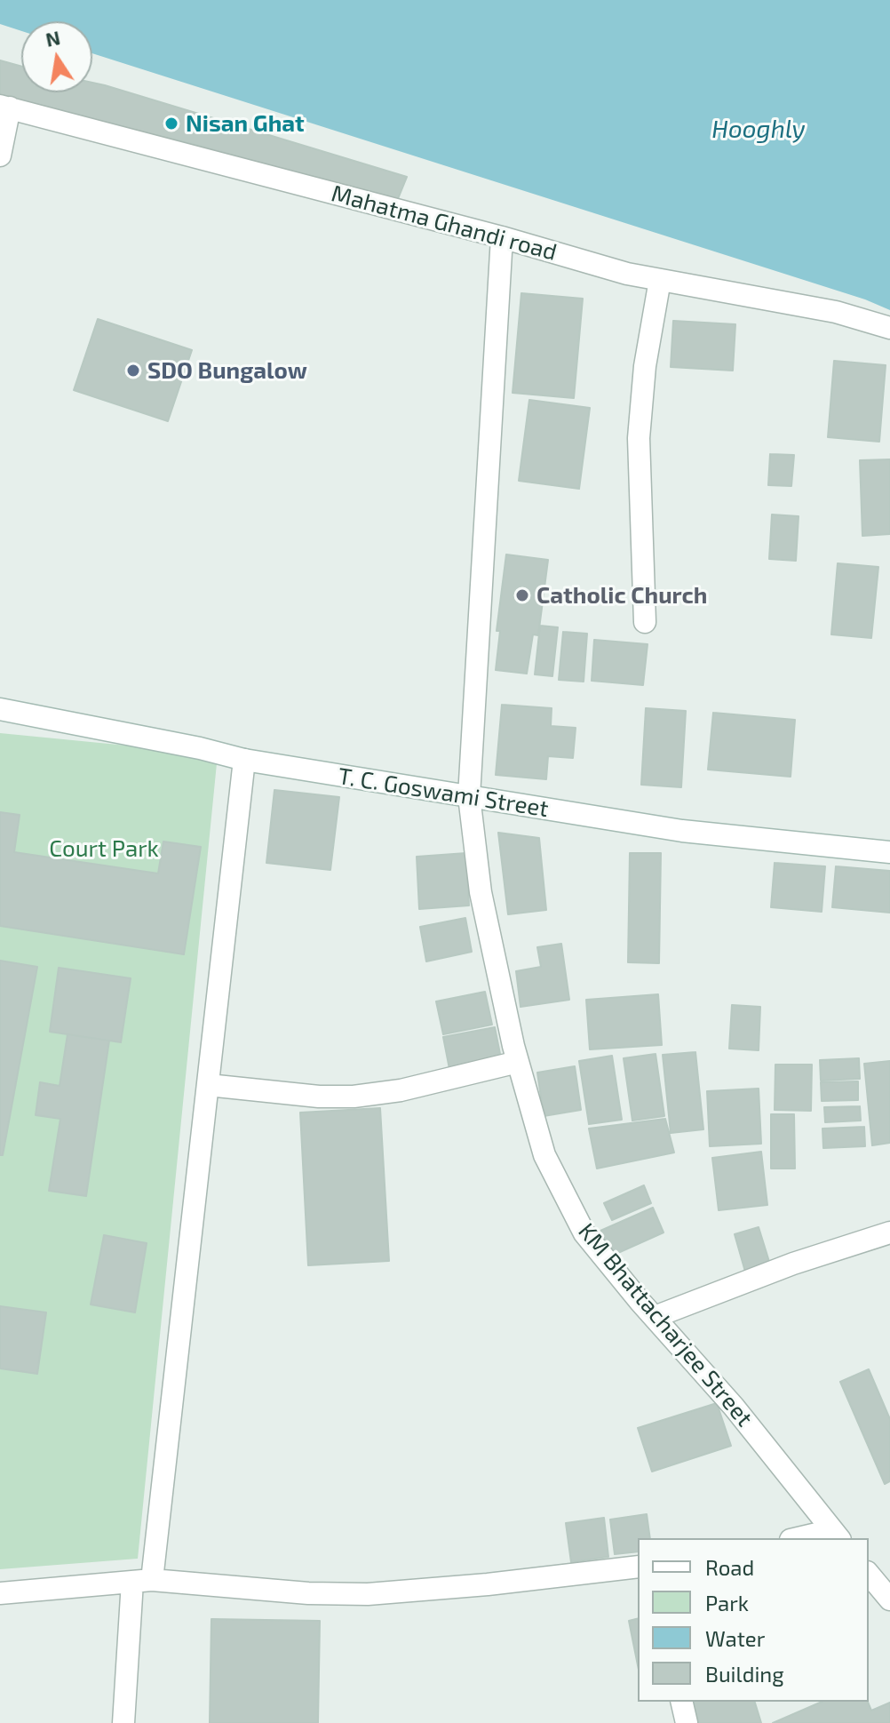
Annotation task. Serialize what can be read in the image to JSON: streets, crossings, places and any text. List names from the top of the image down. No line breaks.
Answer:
{"streets":{"street":["Mahatma Ghandi road","T. C. Goswami Street","KM Bhattacharjee Street"]},"crossings":[["Mahatma Ghandi road","KM Bhattacharjee Street"],["T. C. Goswami Street","KM Bhattacharjee Street"]],"water":["Hooghly"],"parks":["Court Park"],"places":["Nisan Ghat","SDO Bungalow","Catholic Church"],"legend":["Road","Park","Water","Building"],"north":"top"}
